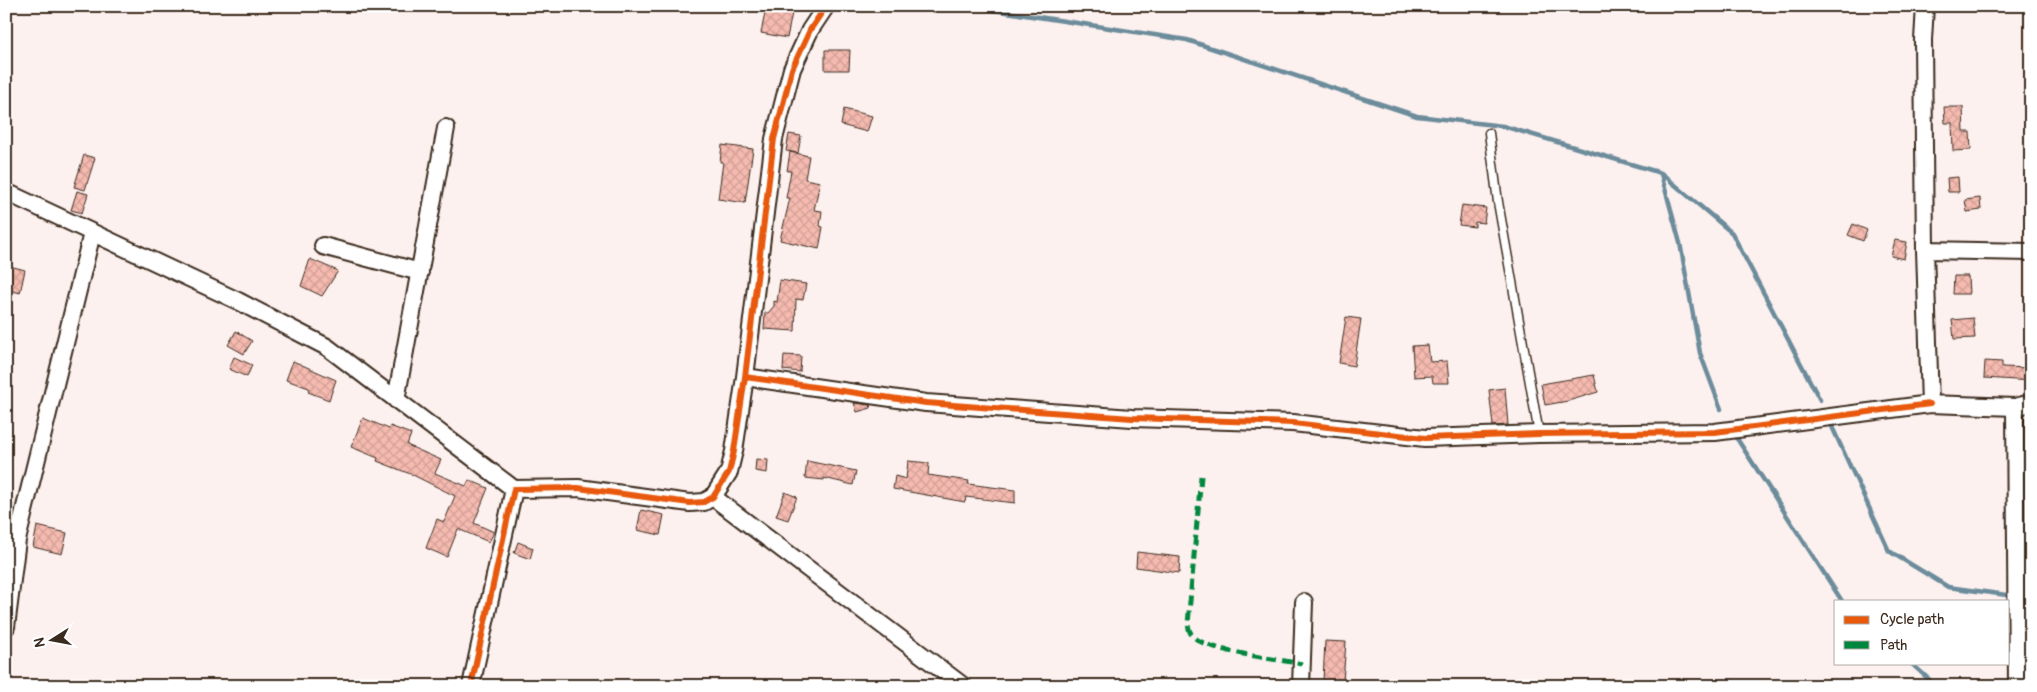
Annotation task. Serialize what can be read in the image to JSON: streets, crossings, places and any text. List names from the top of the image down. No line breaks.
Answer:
{"legend":["Cycle path","Path"],"north":"left"}
